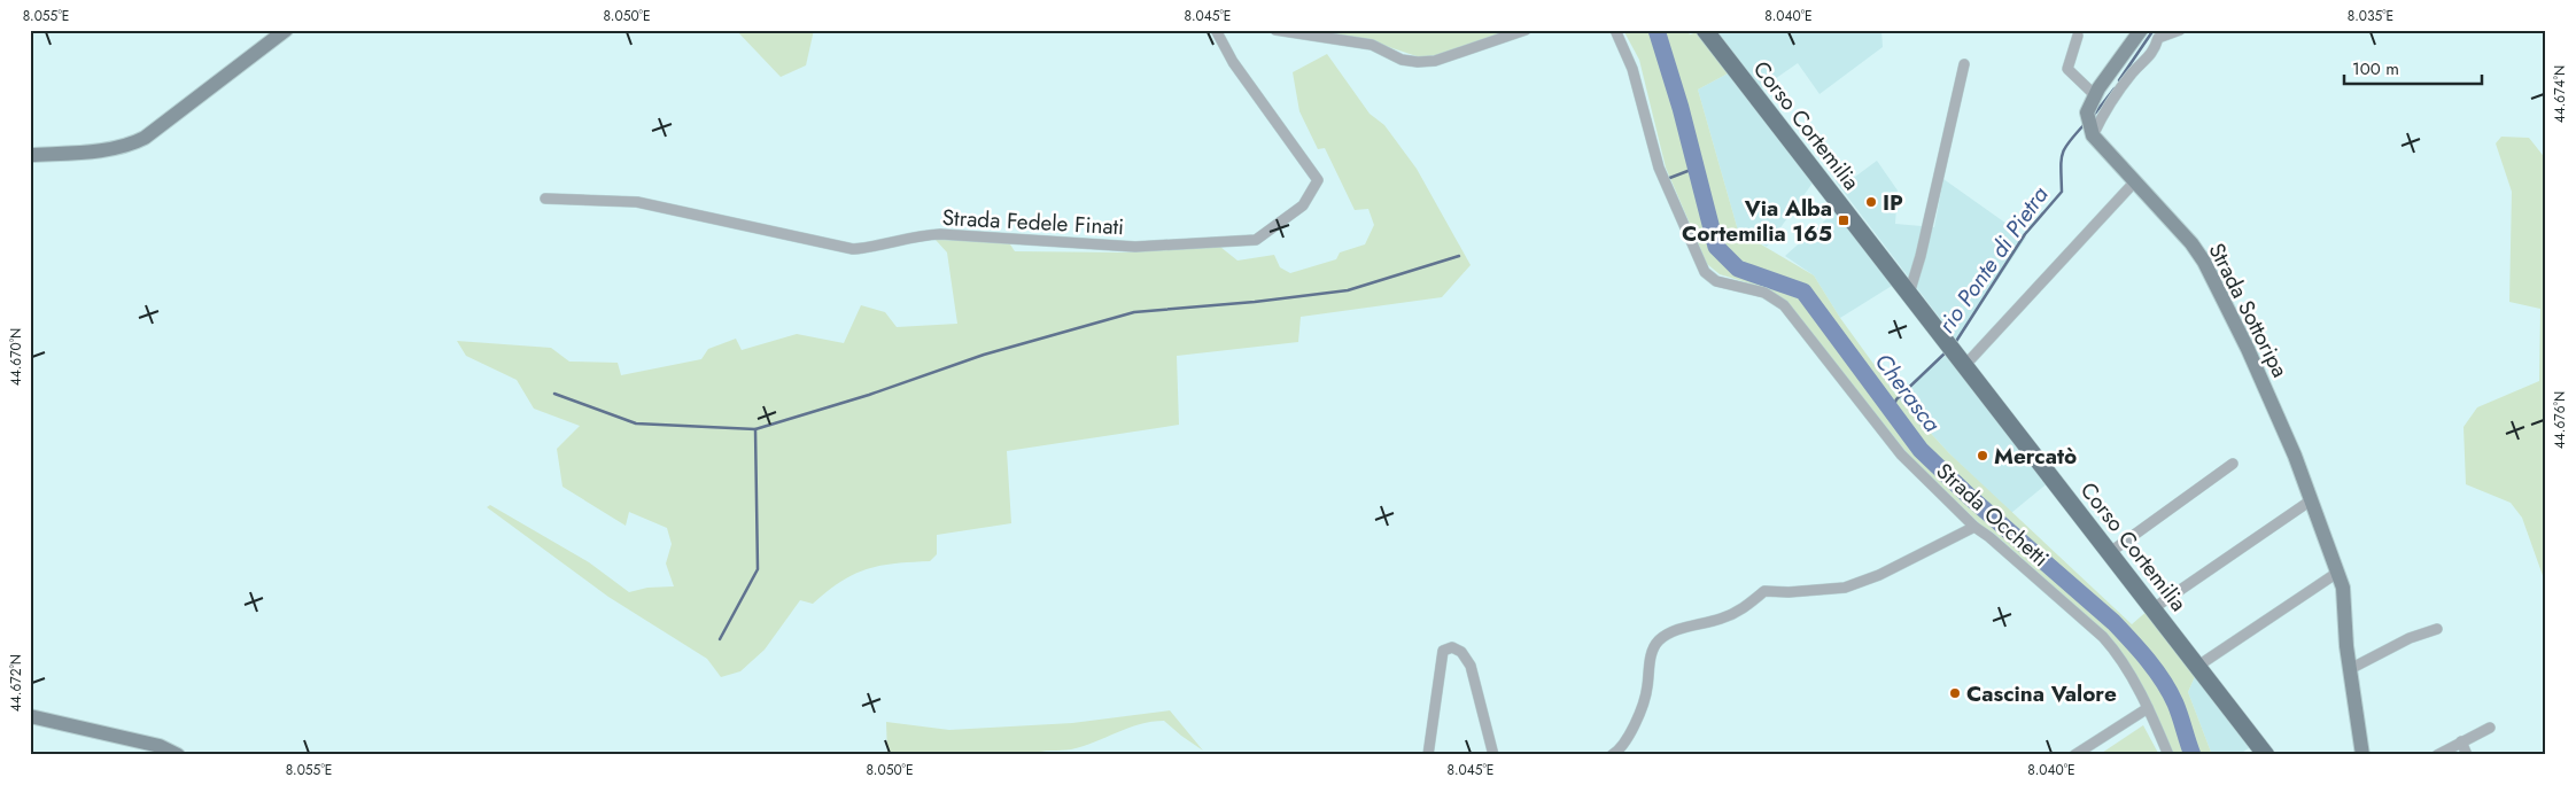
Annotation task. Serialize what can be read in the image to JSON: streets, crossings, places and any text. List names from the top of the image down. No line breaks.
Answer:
{"streets":{"main road":["Corso Cortemilia"],"street":["Strada Fedele Finati","Strada Sottoripa","Strada Occhetti"]},"water":["rio Ponte di Pietra","Cherasca"],"places":{"other":["IP","Mercatò","Cascina Valore"],"transit":["Via Alba Cortemilia 165"]},"scale_bar":"100 m","coordinates":["8.055°E","8.050°E","8.045°E","8.040°E","8.035°E","44.674°N","44.670°N","44.676°N","44.672°N"]}
